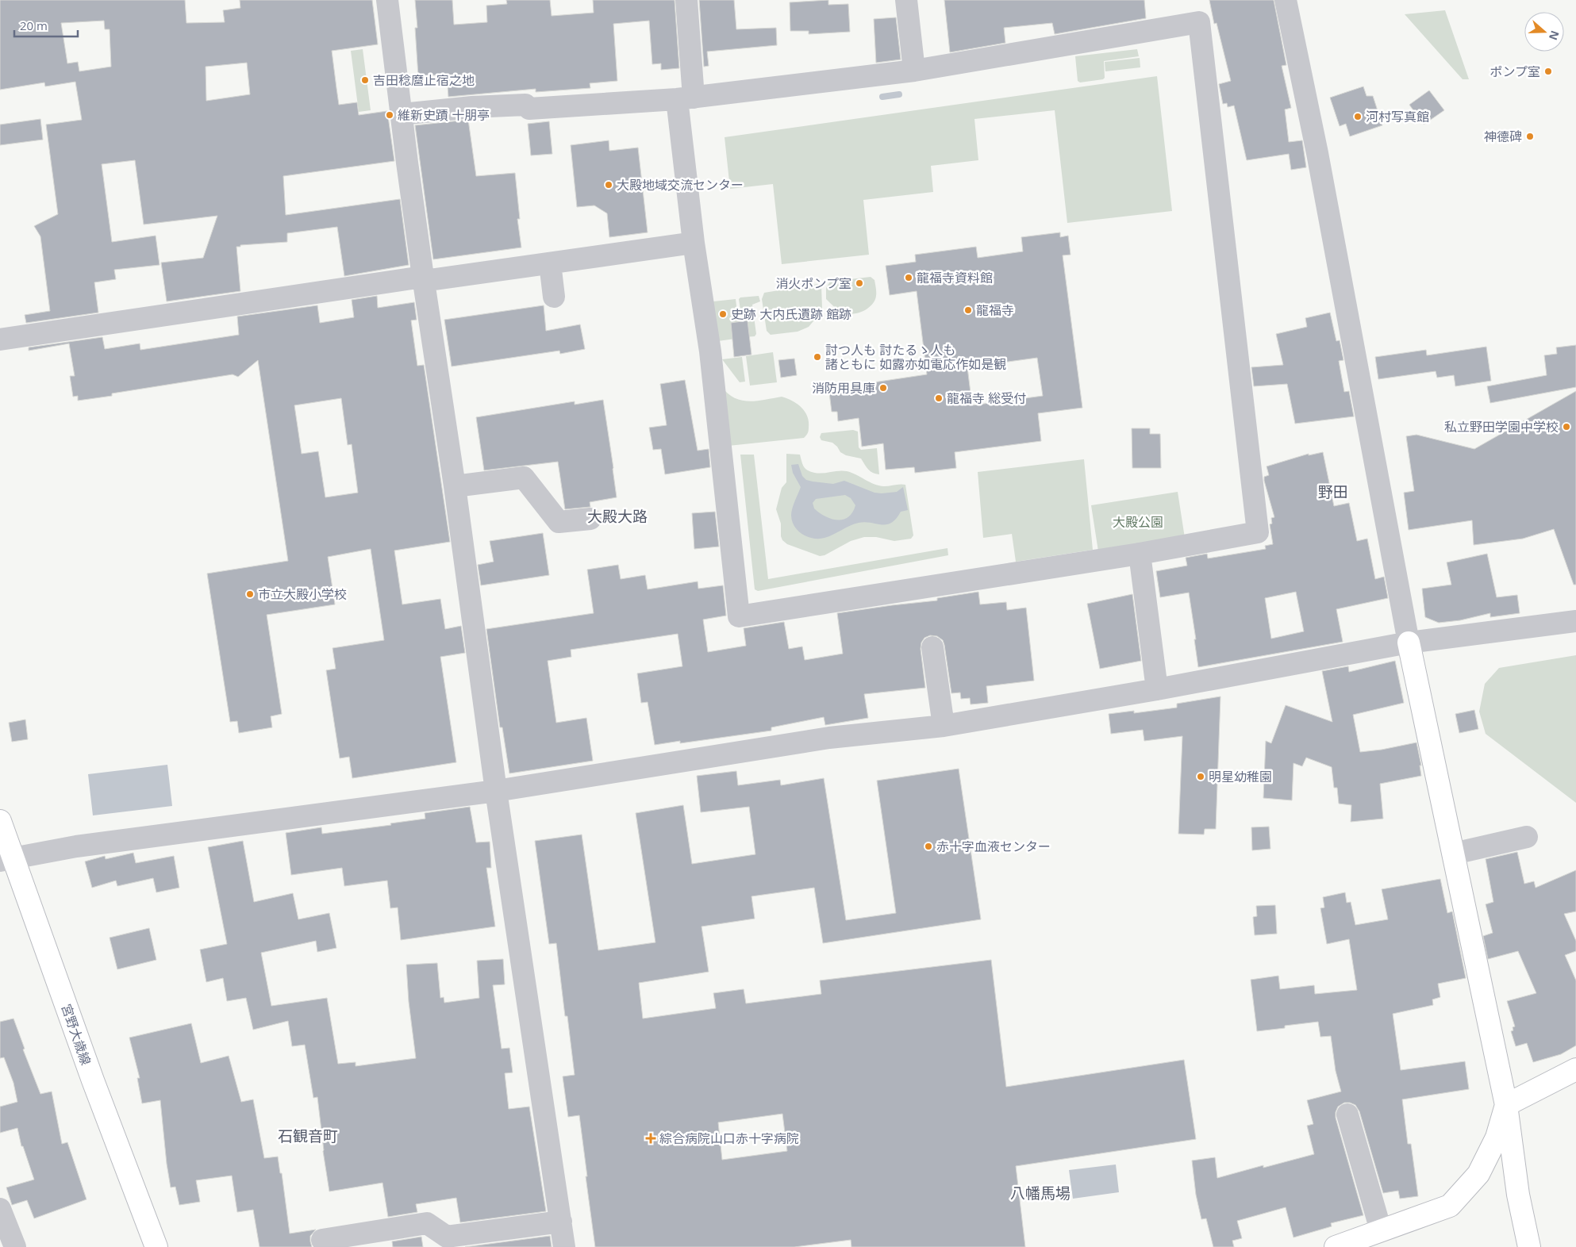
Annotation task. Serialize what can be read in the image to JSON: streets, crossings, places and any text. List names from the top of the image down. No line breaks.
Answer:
{"streets":{"street":["宮野大歳線"]},"districts":["野田","大殿大路","石観音町","八幡馬場"],"parks":["大殿公園"],"places":{"other":["ポンプ室","吉田稔麿止宿之地","維新史蹟 十朋亭","河村写真館","神德碑","大殿地域交流センター","龍福寺資料館","消火ポンプ室","龍福寺","史跡 大内氏遺跡 館跡","討つ人も 討たるゝ人も 諸ともに 如露亦如電応作如是観","消防用具庫","龍福寺 総受付","私立野田学園中学校","市立大殿小学校","明星幼稚園","赤十字血液センター"],"health":["綜合病院山口赤十字病院"]},"scale_bar":"20 m","north":"right"}
